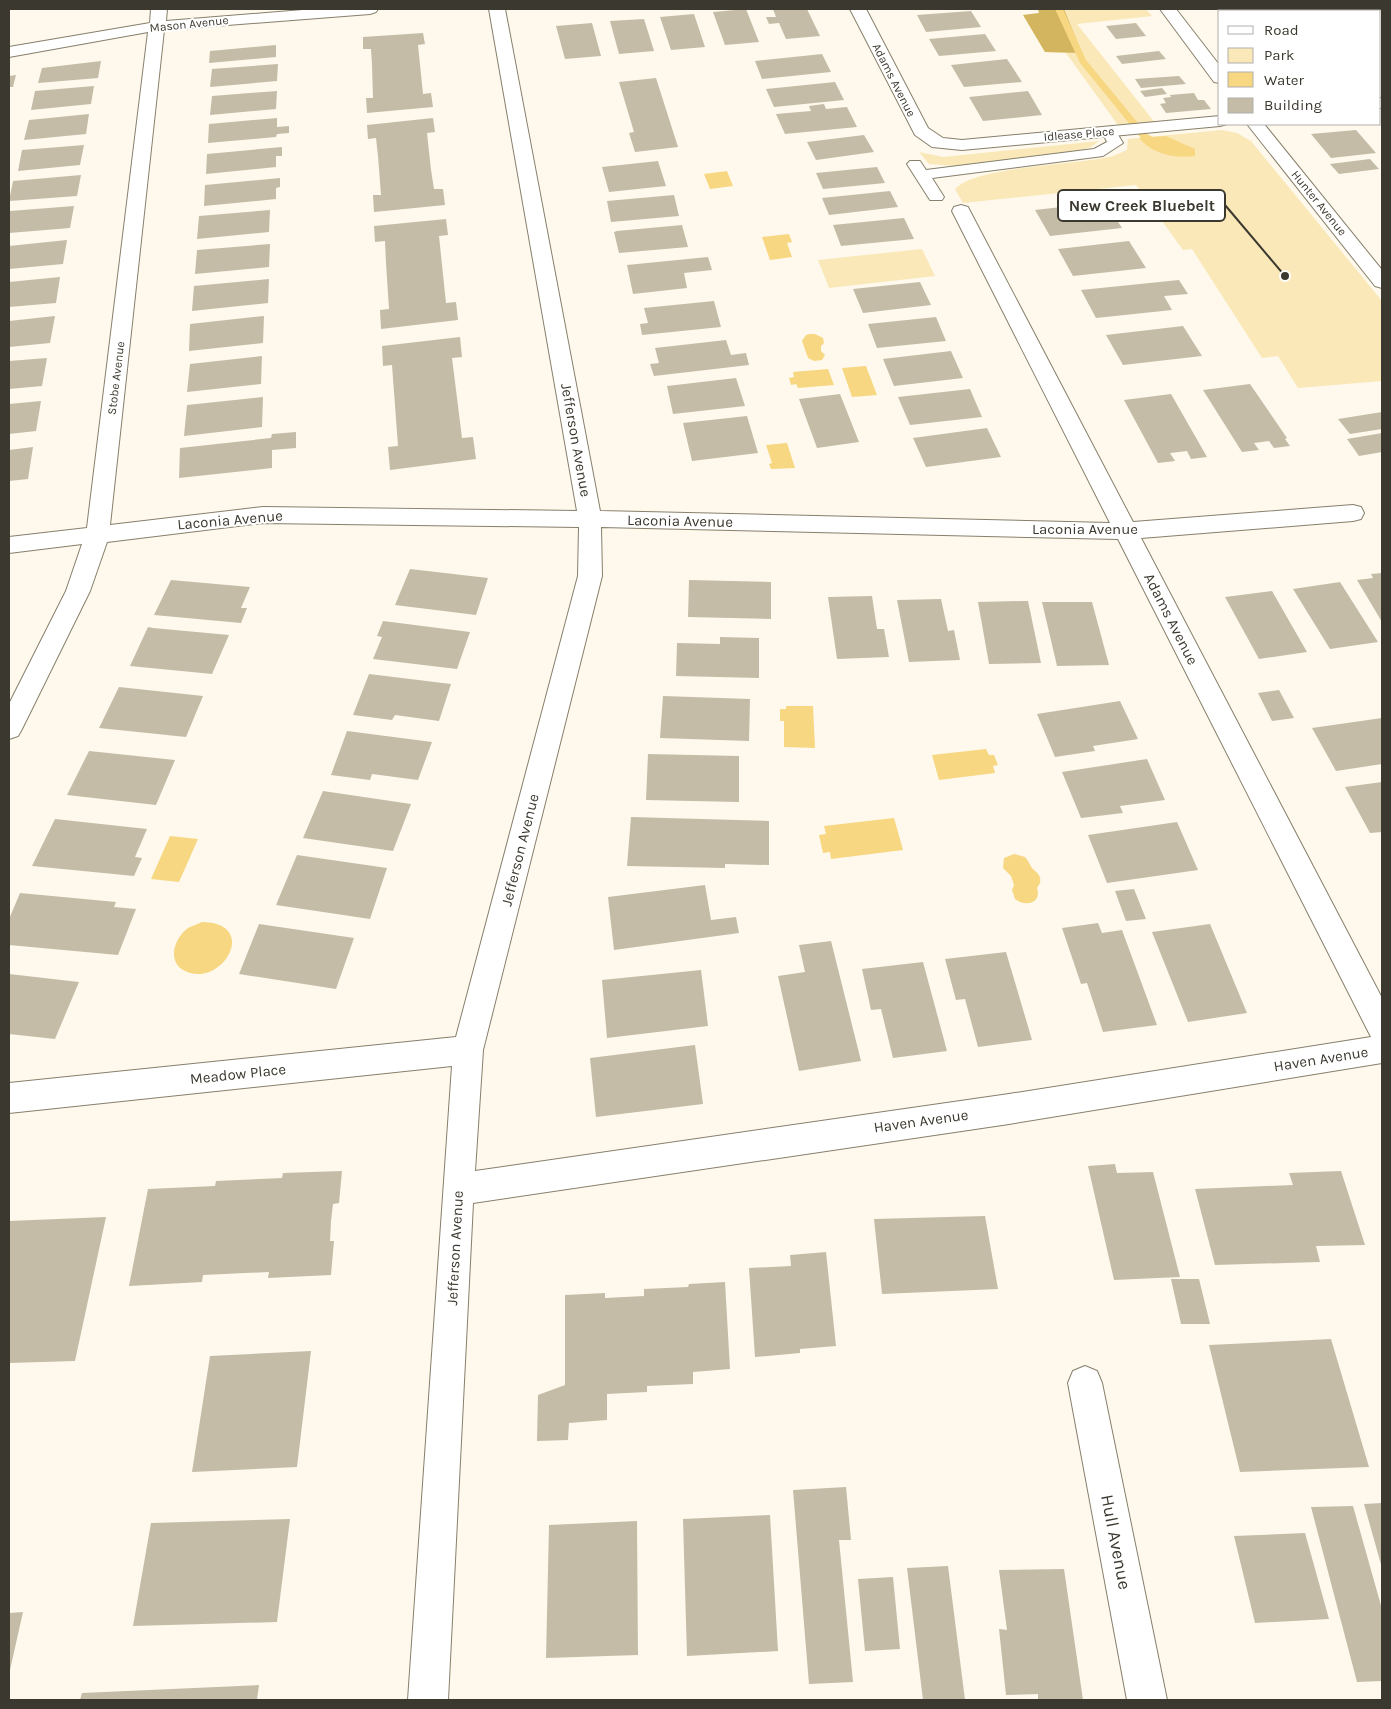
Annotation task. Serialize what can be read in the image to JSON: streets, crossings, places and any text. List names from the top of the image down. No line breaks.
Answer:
{"streets":{"street":["Mason Avenue","Adams Avenue","Idlease Place","Hunter Avenue","Stobe Avenue","Jefferson Avenue","Laconia Avenue","Haven Avenue","Meadow Place","Hull Avenue"]},"crossings":[["Mason Avenue","Stobe Avenue"],["Adams Avenue","Idlease Place"],["Adams Avenue","Laconia Avenue"],["Stobe Avenue","Laconia Avenue"],["Jefferson Avenue","Laconia Avenue"],["Jefferson Avenue","Haven Avenue"],["Jefferson Avenue","Meadow Place"]],"places":["New Creek Bluebelt"],"legend":["Road","Park","Water","Building"]}
